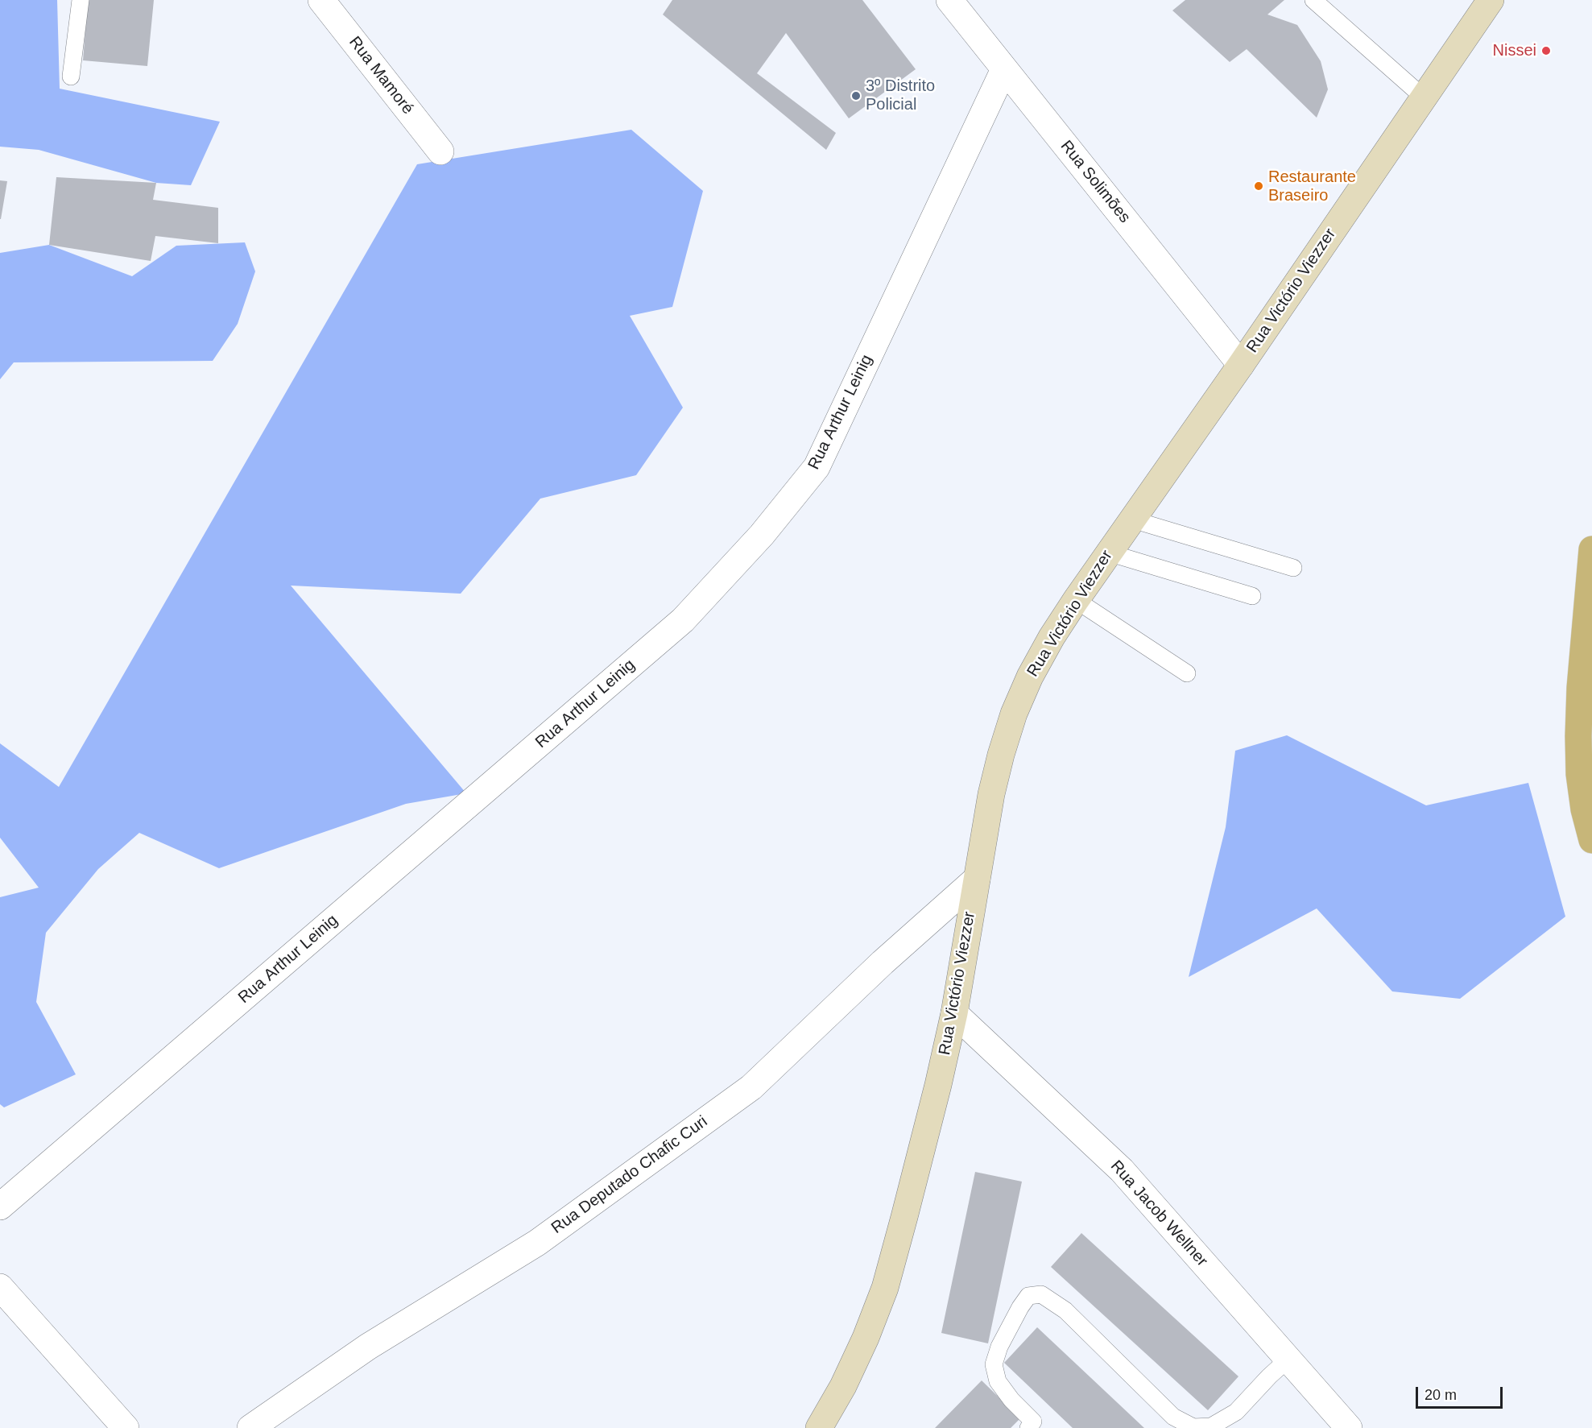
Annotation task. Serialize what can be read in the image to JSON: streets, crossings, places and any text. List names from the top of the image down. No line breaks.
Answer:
{"streets":{"street":["Rua Mamoré","Rua Solimões","Rua Victório Viezzer","Rua Arthur Leinig","Rua Deputado Chafic Curi","Rua Jacob Wellner"]},"crossings":[["Rua Solimões","Rua Victório Viezzer"],["Rua Solimões","Rua Arthur Leinig"],["Rua Victório Viezzer","Rua Deputado Chafic Curi"],["Rua Victório Viezzer","Rua Jacob Wellner"]],"places":["Nissei","3º Distrito Policial","Restaurante Braseiro"],"scale_bar":"20 m"}
